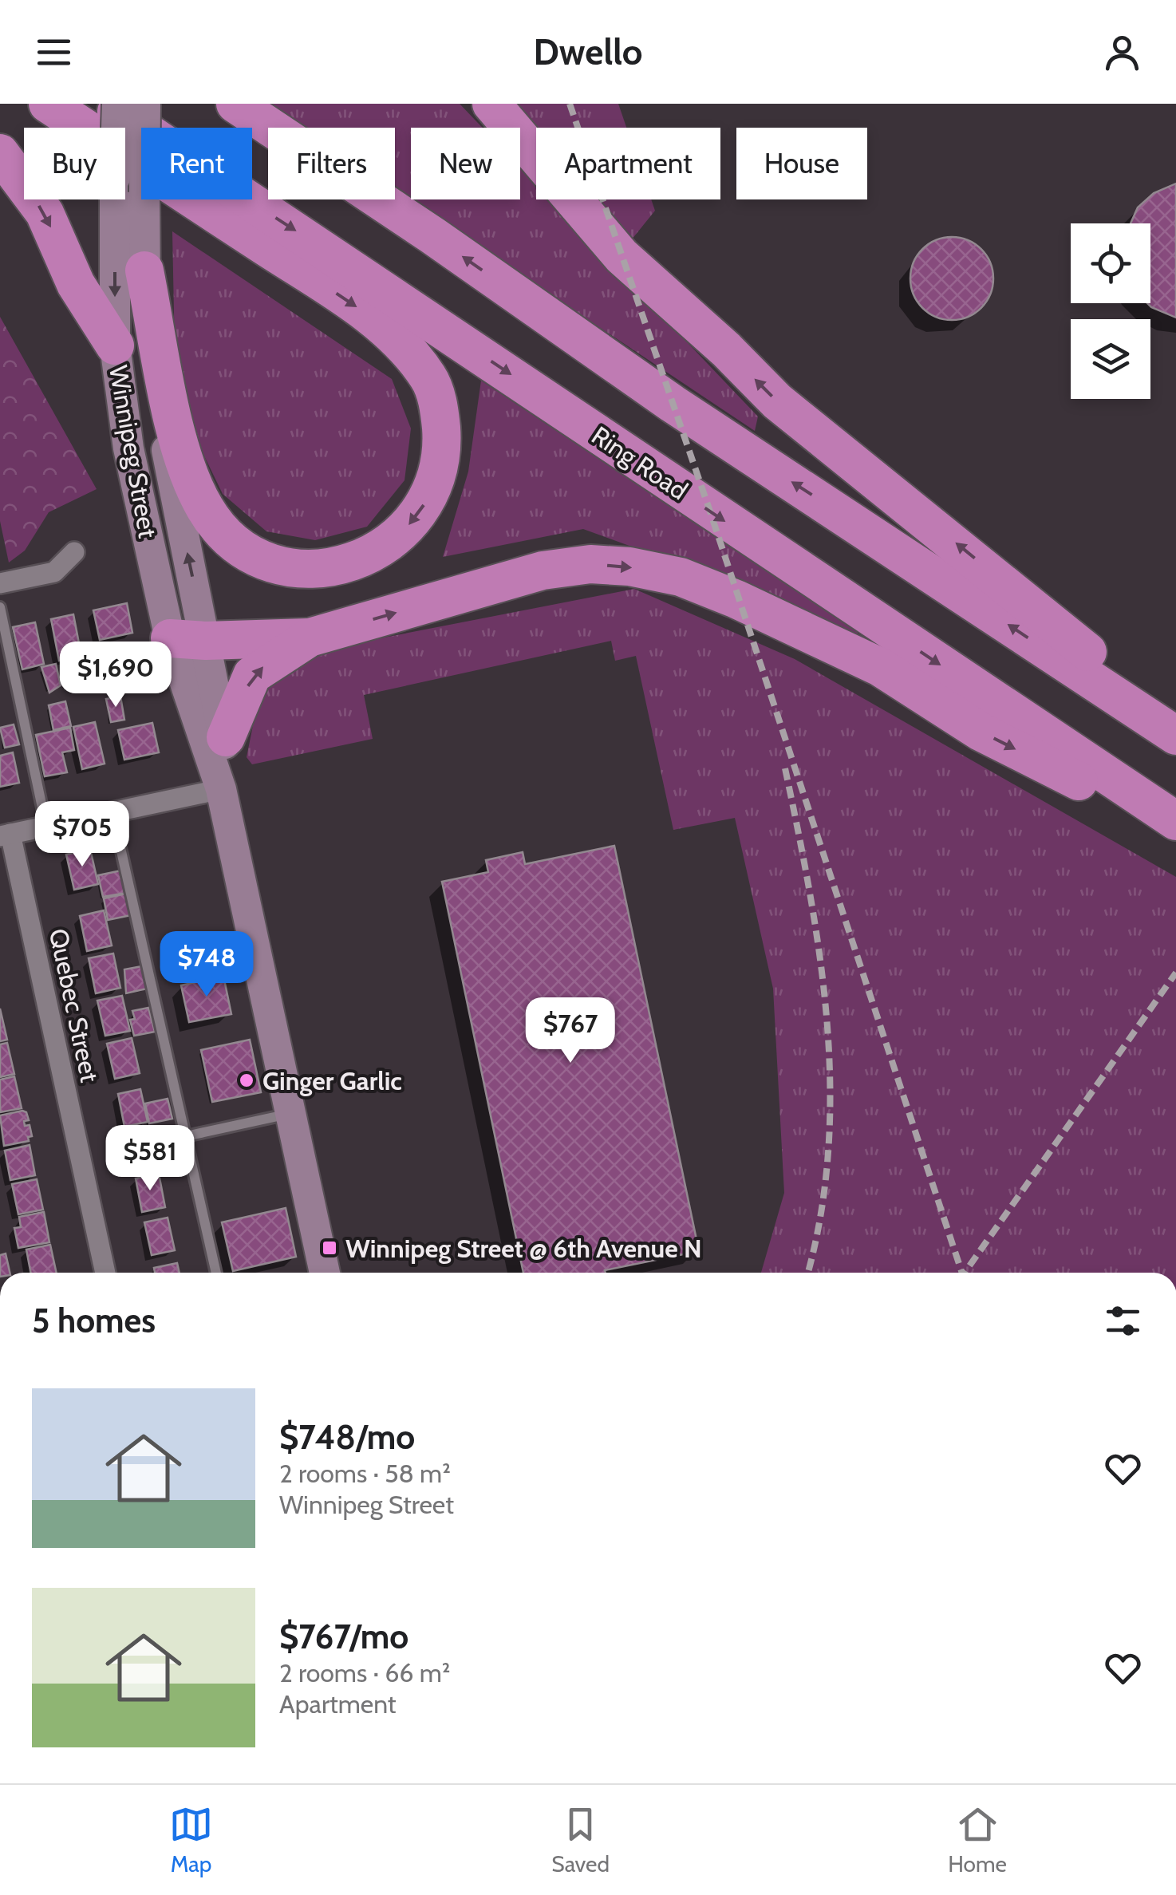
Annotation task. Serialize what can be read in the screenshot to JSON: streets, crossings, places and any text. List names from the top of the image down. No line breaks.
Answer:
{"streets":{"highway":["Ring Road"],"main road":["Winnipeg Street"],"street":["Quebec Street"]},"places":{"other":["Ginger Garlic"],"transit":["Winnipeg Street @ 6th Avenue N"]},"page":{"header":"Dwello","chip":["Buy","Rent","Filters","New","Apartment","House"],"price":["$1,690","$705","$748","$767","$581"],"heading":"5 homes","list":[{"name":"$748/mo","note":"2 rooms · 58 m² · Winnipeg Street"},{"name":"$767/mo","note":"2 rooms · 66 m² · Apartment"}],"tabs":["Map","Saved","Home"]}}
